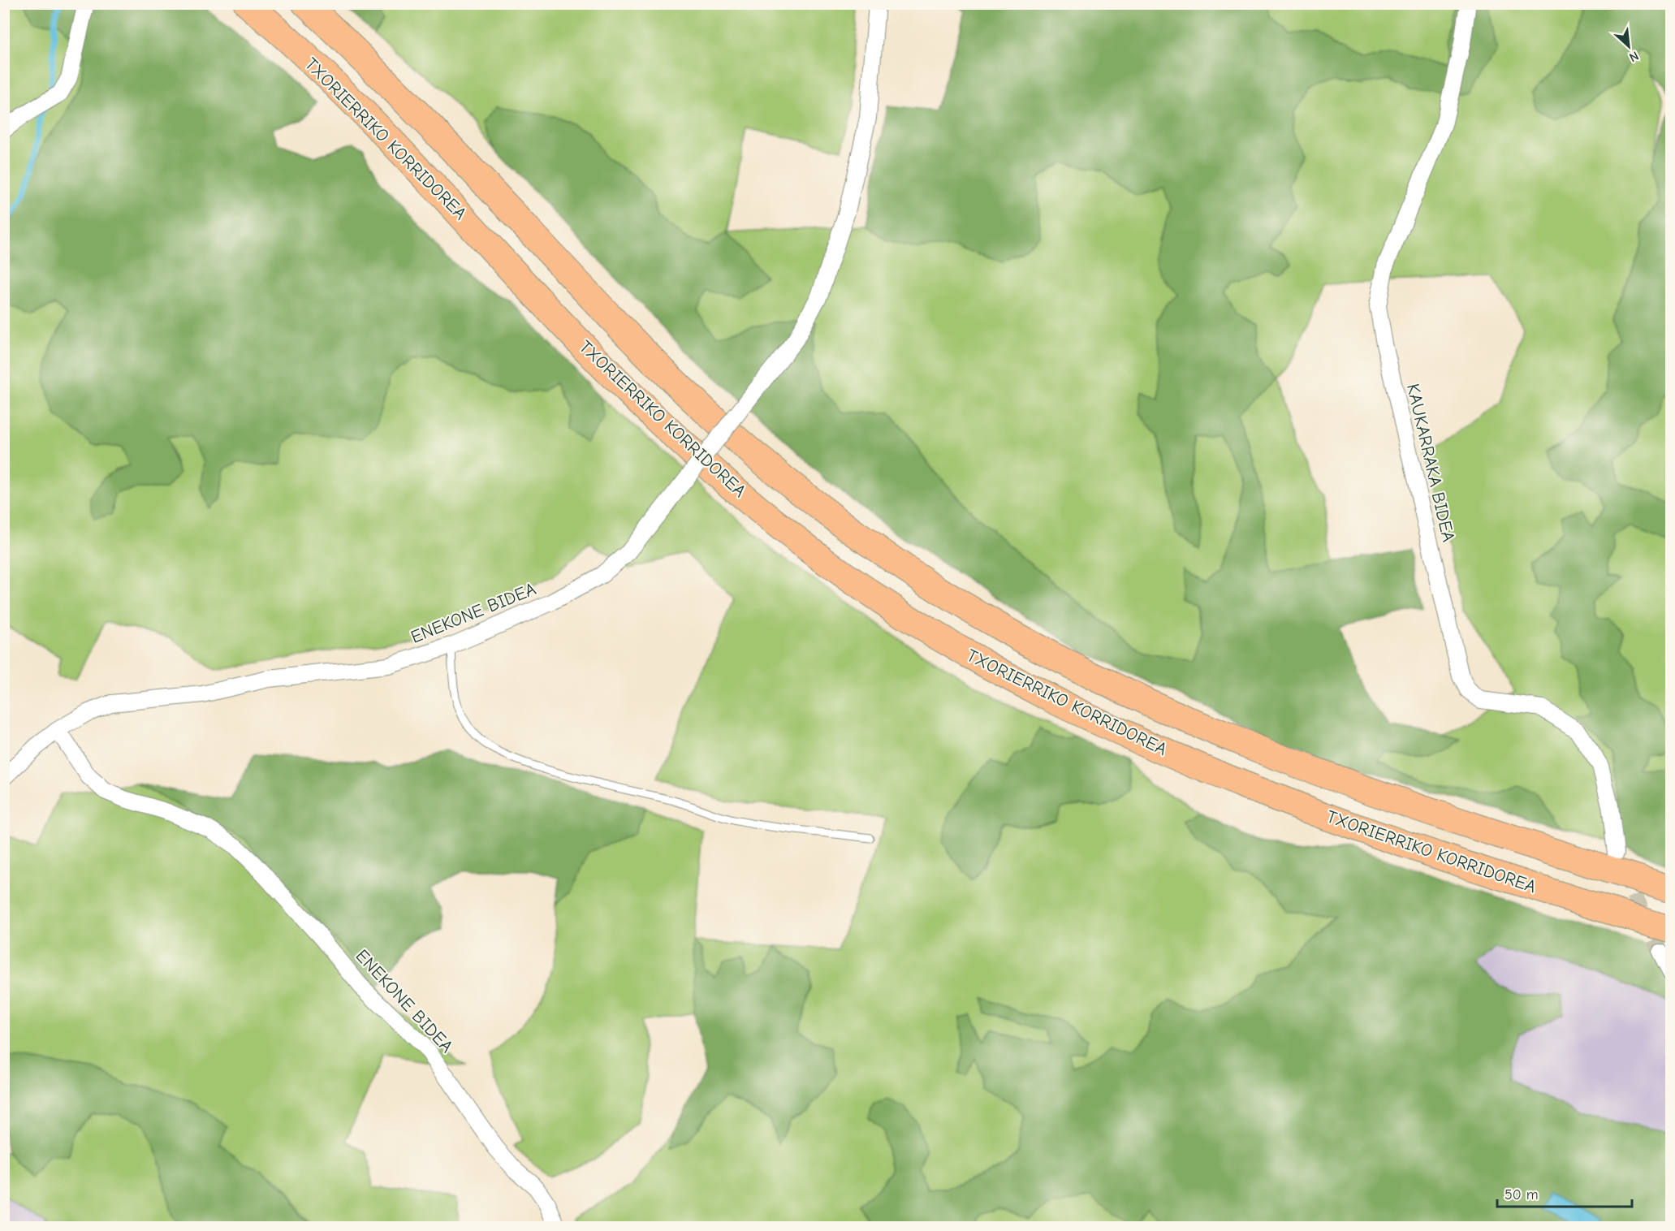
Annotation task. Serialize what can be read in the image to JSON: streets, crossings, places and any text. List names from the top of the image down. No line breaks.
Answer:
{"streets":{"highway":["TXORIERRIKO KORRIDOREA"],"street":["KAUKARRAKA BIDEA","ENEKONE BIDEA"]},"scale_bar":"50 m","north":"bottom right"}
